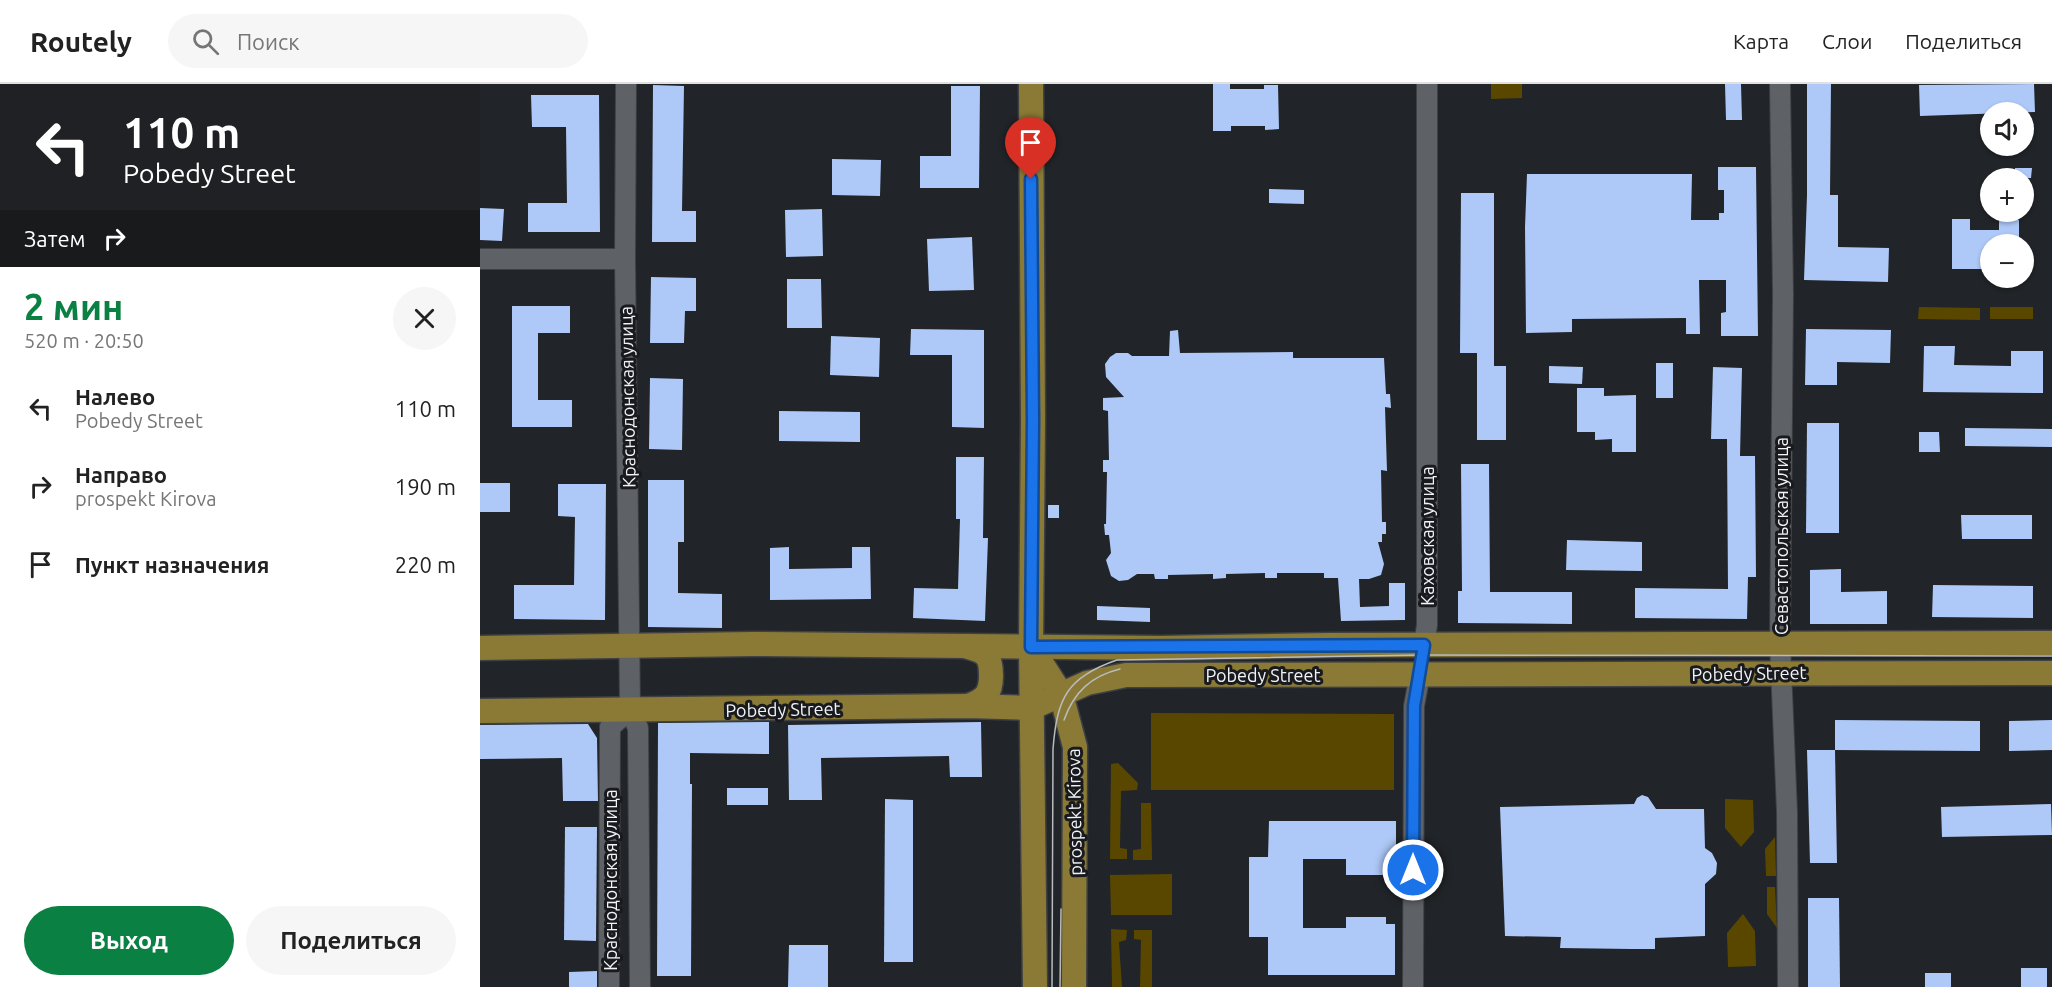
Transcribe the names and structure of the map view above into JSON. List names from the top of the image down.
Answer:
{
  "streets": {
    "main road": ["Каховская улица", "Pobedy Street", "prospekt Kirova"],
    "street": ["Краснодонская улица", "Севастопольская улица"]
  },
  "crossings": [
    ["Краснодонская улица", "Pobedy Street"],
    ["Каховская улица", "Pobedy Street"],
    ["Севастопольская улица", "Pobedy Street"],
    ["Pobedy Street", "prospekt Kirova"]
  ],
  "page": {
    "header": "Routely",
    "search": "Поиск",
    "nav": ["Карта", "Слои", "Поделиться"],
    "turn": ["110 m", "Pobedy Street"],
    "map_buttons": ["+", "−"],
    "then": "Затем",
    "heading": ["2 мин", "520 m · 20:50"],
    "list": [
      {
        "name": "Налево",
        "note": "Pobedy Street",
        "value": "110 m"
      },
      {
        "name": "Направо",
        "note": "prospekt Kirova",
        "value": "190 m"
      },
      {
        "name": "Пункт назначения",
        "value": "220 m"
      }
    ],
    "buttons": ["Выход", "Поделиться"]
  }
}
